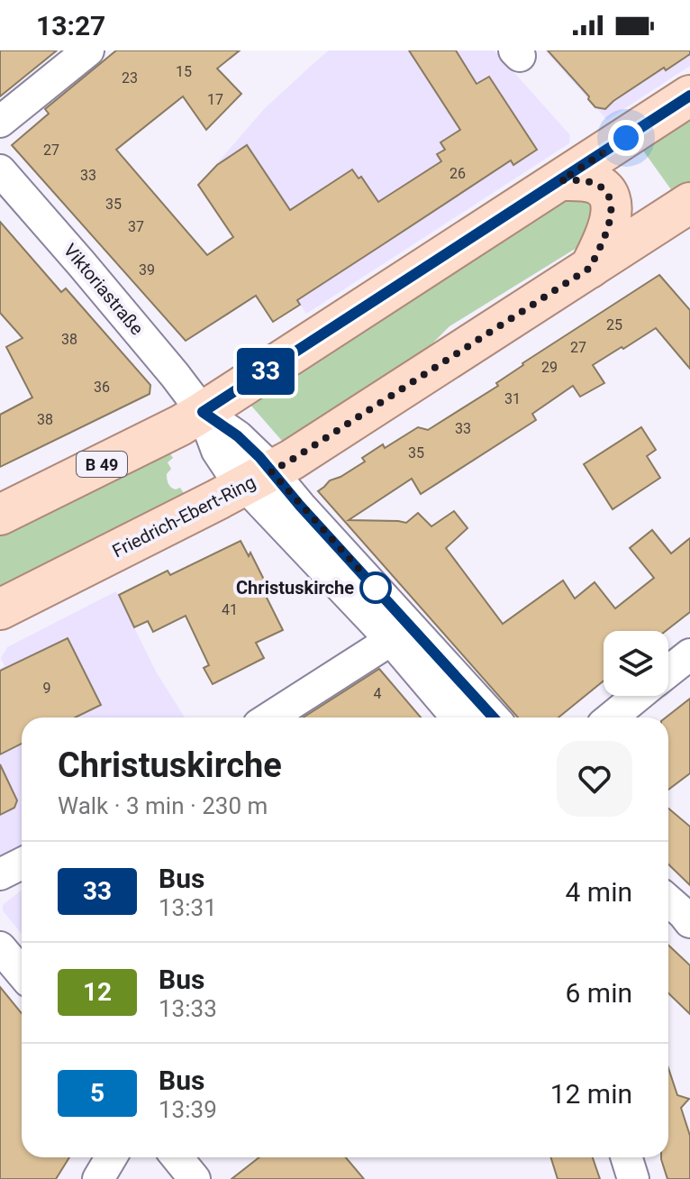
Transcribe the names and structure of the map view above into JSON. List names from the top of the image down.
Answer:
{
  "streets": {
    "main road": ["B 49", "Friedrich-Ebert-Ring"],
    "street": ["Viktoriastraße"]
  },
  "crossings": [
    ["Viktoriastraße", "B 49"],
    ["Viktoriastraße", "Friedrich-Ebert-Ring"]
  ],
  "places": ["Christuskirche"],
  "lines": ["bus line 33"],
  "house_numbers": [
    "15",
    "23",
    "17",
    "27",
    "26",
    "33",
    "35",
    "37",
    "39",
    "25",
    "38",
    "27",
    "29",
    "36",
    "31",
    "38",
    "33",
    "35",
    "41",
    "9",
    "4"
  ],
  "page": {
    "status": "13:27",
    "on_map": "33",
    "heading": ["Christuskirche", "Walk · 3 min · 230 m"],
    "list": [
      {
        "mark": "33",
        "name": "Bus",
        "note": "13:31",
        "value": "4 min"
      },
      {
        "mark": "12",
        "name": "Bus",
        "note": "13:33",
        "value": "6 min"
      },
      {
        "mark": "5",
        "name": "Bus",
        "note": "13:39",
        "value": "12 min"
      }
    ]
  }
}
